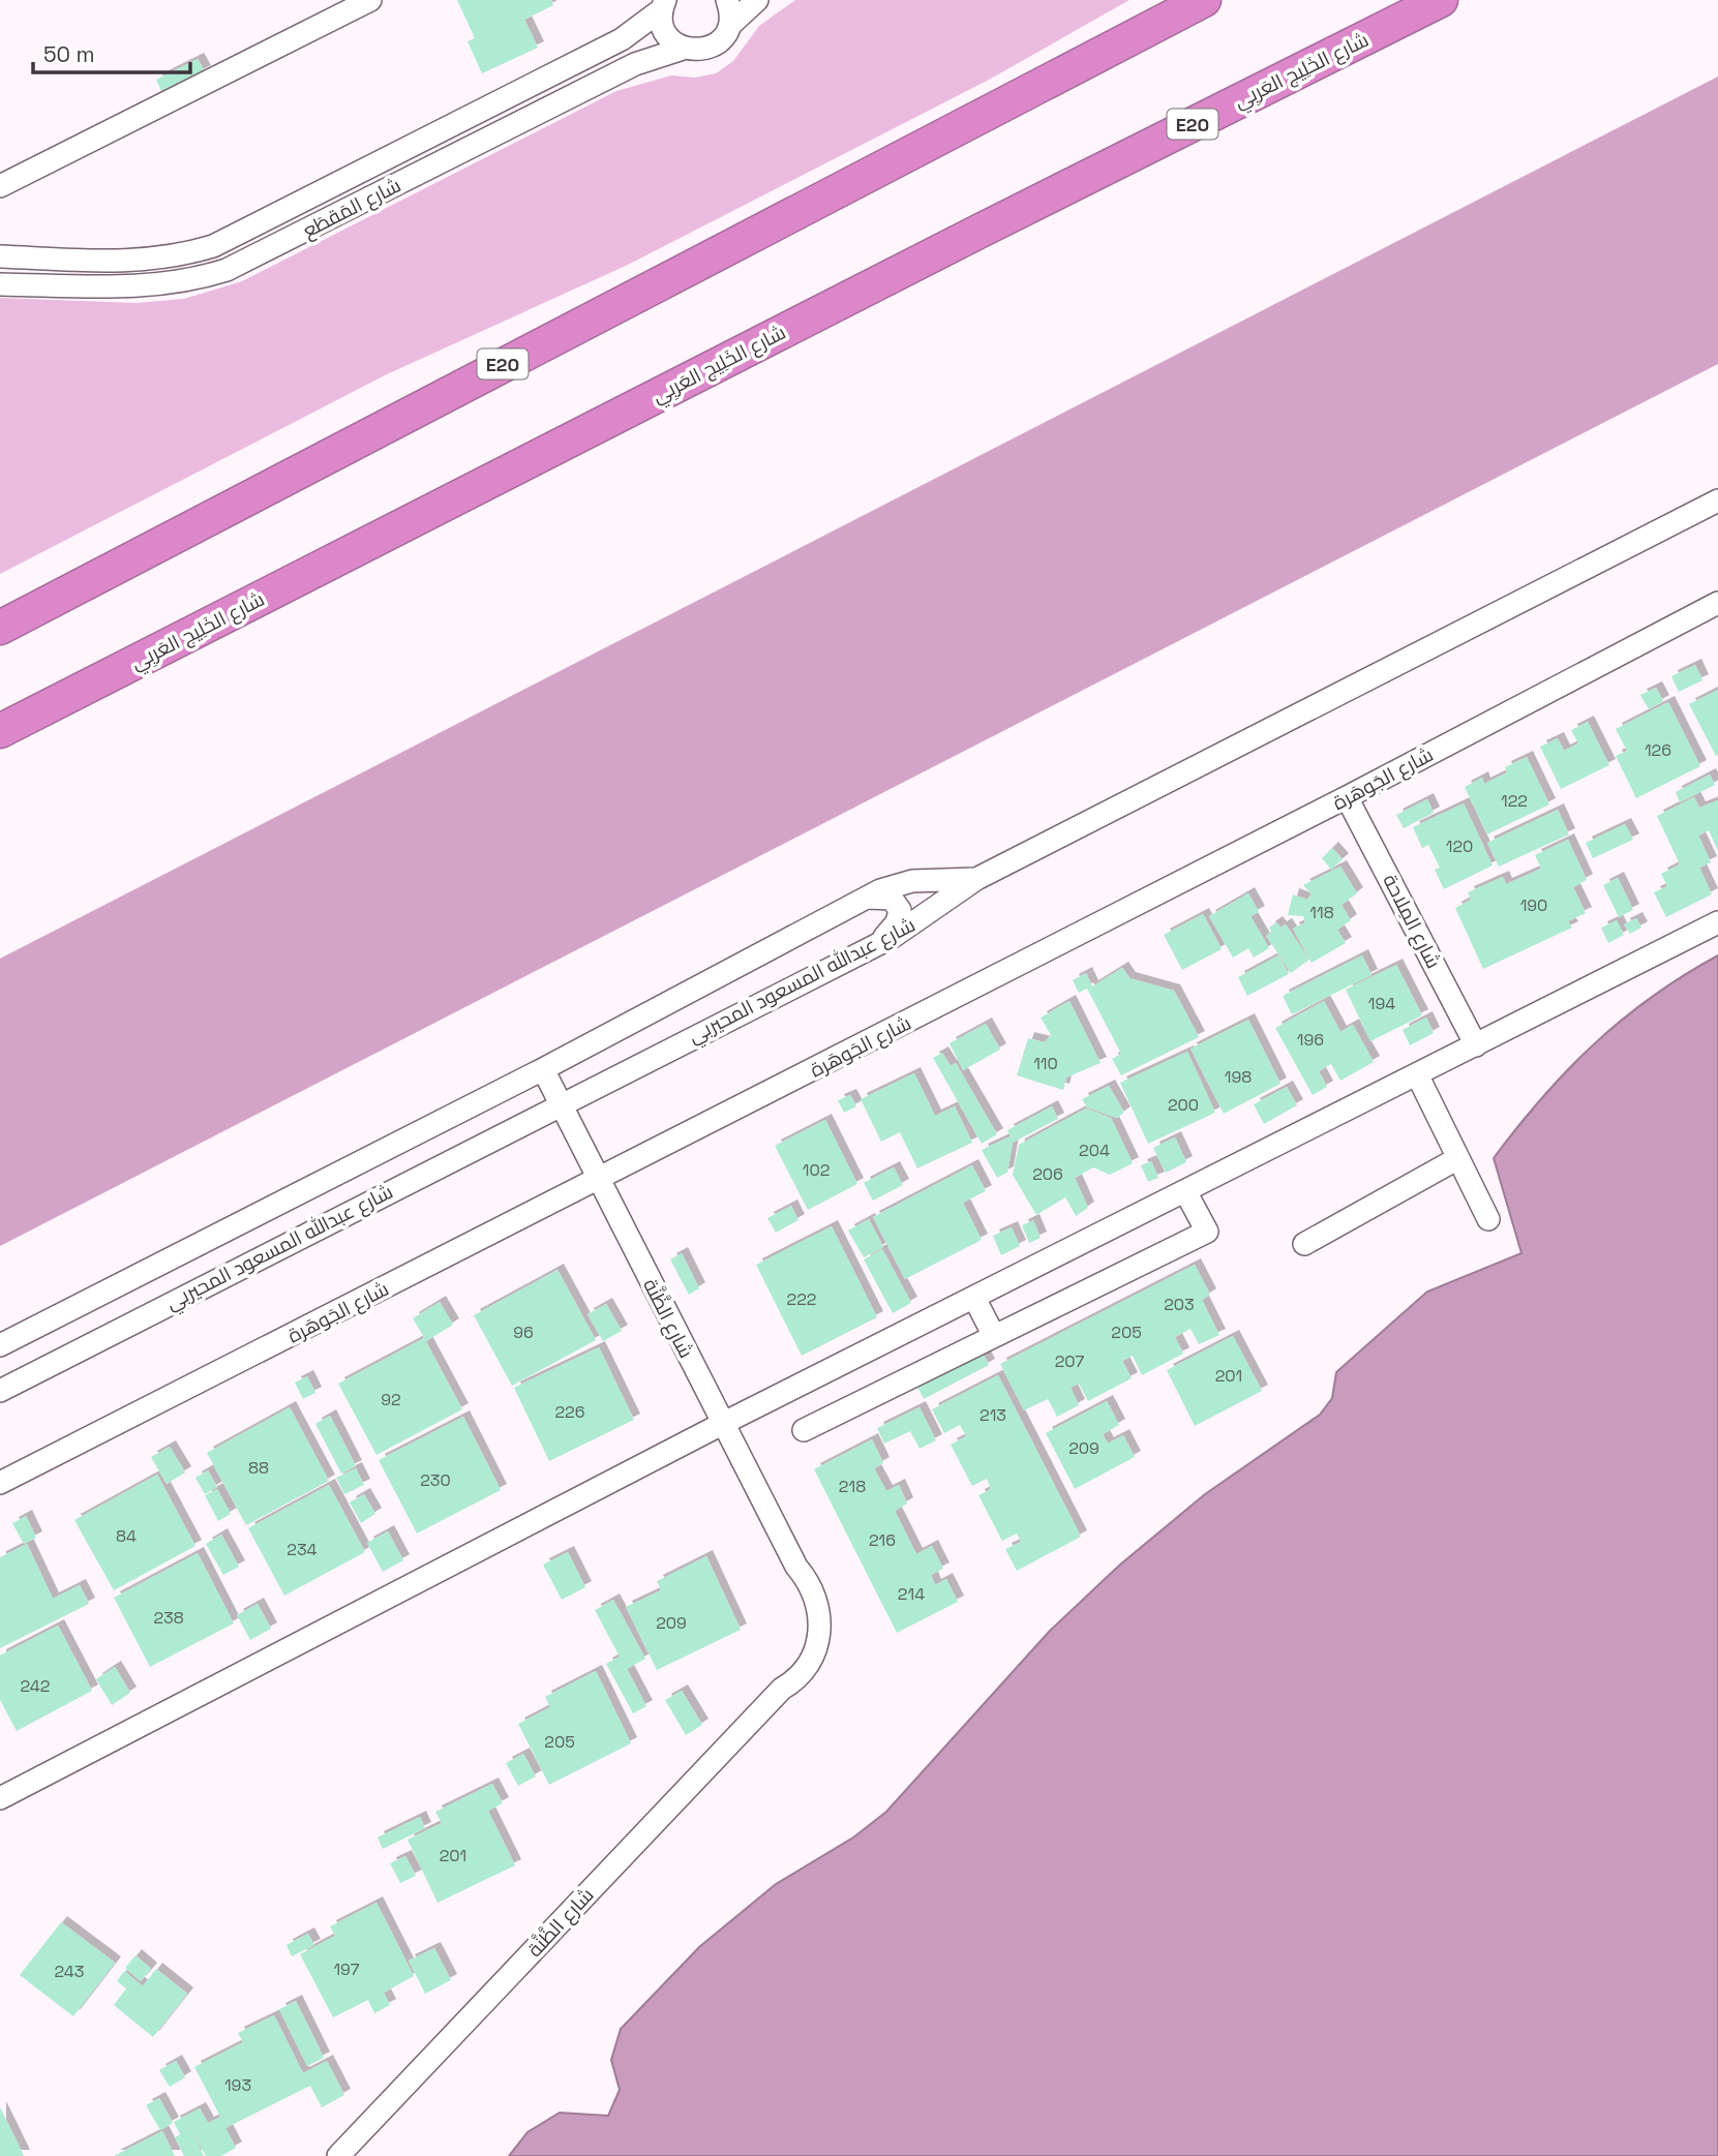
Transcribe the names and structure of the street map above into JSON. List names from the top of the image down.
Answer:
{
  "streets": {
    "highway": ["شارع الخَلِيج العَربِي", "E20"],
    "street": [
      "شارع المَقطَع",
      "شارع الجَوهَرة",
      "شارع المِلاحة",
      "شارع عبدالله المسعود المحيربي",
      "شارع الظَّنَّة"
    ]
  },
  "crossings": [
    ["شارع الجَوهَرة", "شارع المِلاحة"],
    ["شارع الجَوهَرة", "شارع الظَّنَّة"],
    ["شارع عبدالله المسعود المحيربي", "شارع الظَّنَّة"]
  ],
  "house_numbers": [
    "126",
    "122",
    "120",
    "190",
    "118",
    "194",
    "196",
    "110",
    "198",
    "200",
    "204",
    "102",
    "206",
    "222",
    "203",
    "96",
    "205",
    "207",
    "201",
    "92",
    "226",
    "213",
    "209",
    "88",
    "230",
    "218",
    "84",
    "216",
    "234",
    "214",
    "238",
    "209",
    "242",
    "205",
    "201",
    "197",
    "243",
    "193"
  ],
  "scale_bar": "50 m"
}
